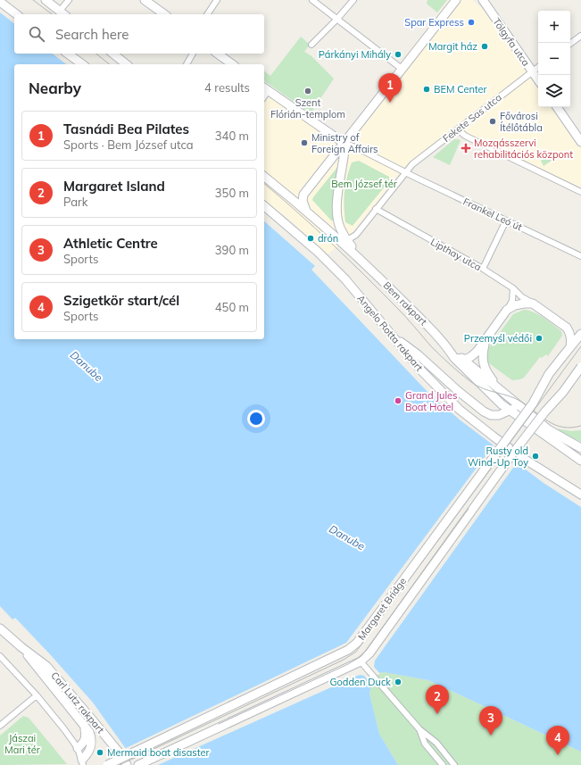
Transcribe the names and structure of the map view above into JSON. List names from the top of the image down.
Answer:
{
  "streets": {
    "main road": [
      "Tölgyfa utca",
      "Bem rakpart",
      "Angelo Rotta rakpart",
      "Margaret Bridge",
      "Carl Lutz rakpart"
    ],
    "street": ["Fekete Sas utca", "Frankel Leó út", "Lipthay utca"]
  },
  "crossings": [
    ["Tölgyfa utca", "Fekete Sas utca"],
    ["Fekete Sas utca", "Frankel Leó út"]
  ],
  "water": ["Danube"],
  "parks": ["Bem József tér", "Jászai Mari tér"],
  "places": {
    "other": [
      "Spar Express",
      "Margit ház",
      "Párkányi Mihály",
      "BEM Center",
      "Szent Flórián-templom",
      "Fővárosi Ítélőtábla",
      "Ministry of Foreign Affairs",
      "drón",
      "Przemyśl védői",
      "Grand Jules Boat Hotel",
      "Rusty old Wind-Up Toy",
      "Godden Duck",
      "Mermaid boat disaster"
    ],
    "health": ["Mozgásszervi rehabilitációs központ"]
  },
  "page": {
    "map_buttons": ["+", "−"],
    "search": "Search here",
    "heading": ["Nearby", "4 results"],
    "pins": [
      "1",
      "2",
      "3",
      "4"
    ],
    "list": [
      {
        "mark": "1",
        "name": "Tasnádi Bea Pilates",
        "note": "Sports · Bem József utca",
        "value": "340 m"
      },
      {
        "mark": "2",
        "name": "Margaret Island",
        "note": "Park",
        "value": "350 m"
      },
      {
        "mark": "3",
        "name": "Athletic Centre",
        "note": "Sports",
        "value": "390 m"
      },
      {
        "mark": "4",
        "name": "Szigetkör start/cél",
        "note": "Sports",
        "value": "450 m"
      }
    ]
  }
}
